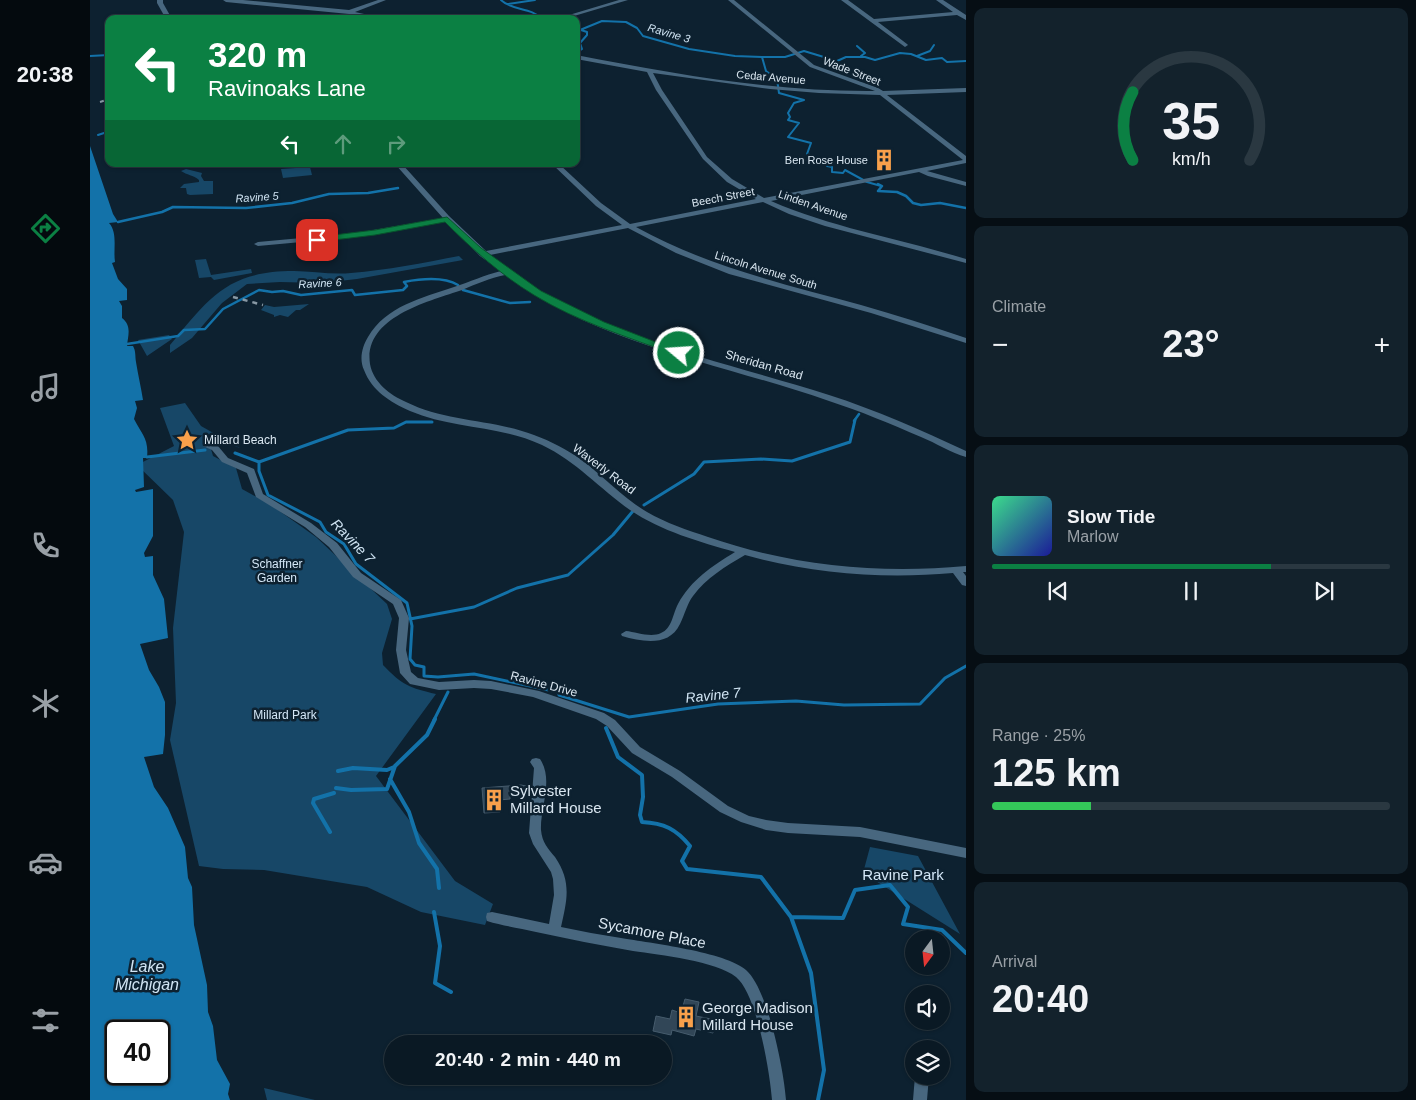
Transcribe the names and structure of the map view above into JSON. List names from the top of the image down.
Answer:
{
  "streets": {
    "street": [
      "Wade Street",
      "Cedar Avenue",
      "Beech Street",
      "Linden Avenue",
      "Lincoln Avenue South",
      "Sheridan Road",
      "Waverly Road",
      "Ravine Drive",
      "Sycamore Place"
    ]
  },
  "crossings": [
    ["Wade Street", "Cedar Avenue"],
    ["Wade Street", "Beech Street"],
    ["Cedar Avenue", "Linden Avenue"],
    ["Beech Street", "Linden Avenue"],
    ["Beech Street", "Lincoln Avenue South"],
    ["Beech Street", "Sheridan Road"],
    ["Sheridan Road", "Waverly Road"]
  ],
  "water": [
    "Ravine 3",
    "Ravine 5",
    "Ravine 6",
    "Ravine 7",
    "Lake Michigan"
  ],
  "parks": ["Schaffner Garden", "Millard Park", "Ravine Park"],
  "places": {
    "building": ["Ben Rose House", "Sylvester Millard House", "George Madison Millard House"],
    "place": ["Millard Beach"]
  },
  "north": "bottom",
  "page": {
    "tabs": "20:38",
    "turn": ["320 m", "Ravinoaks Lane"],
    "tile": [
      "Climate",
      ["Range · 25%", "125 km"],
      ["Arrival", "20:40"]
    ],
    "heat": ["−", "23°", "+"],
    "song": ["Slow Tide", "Marlow"],
    "limit": "40",
    "trip": "20:40 · 2 min · 440 m",
    "gauge": ["35", "km/h"]
  }
}
